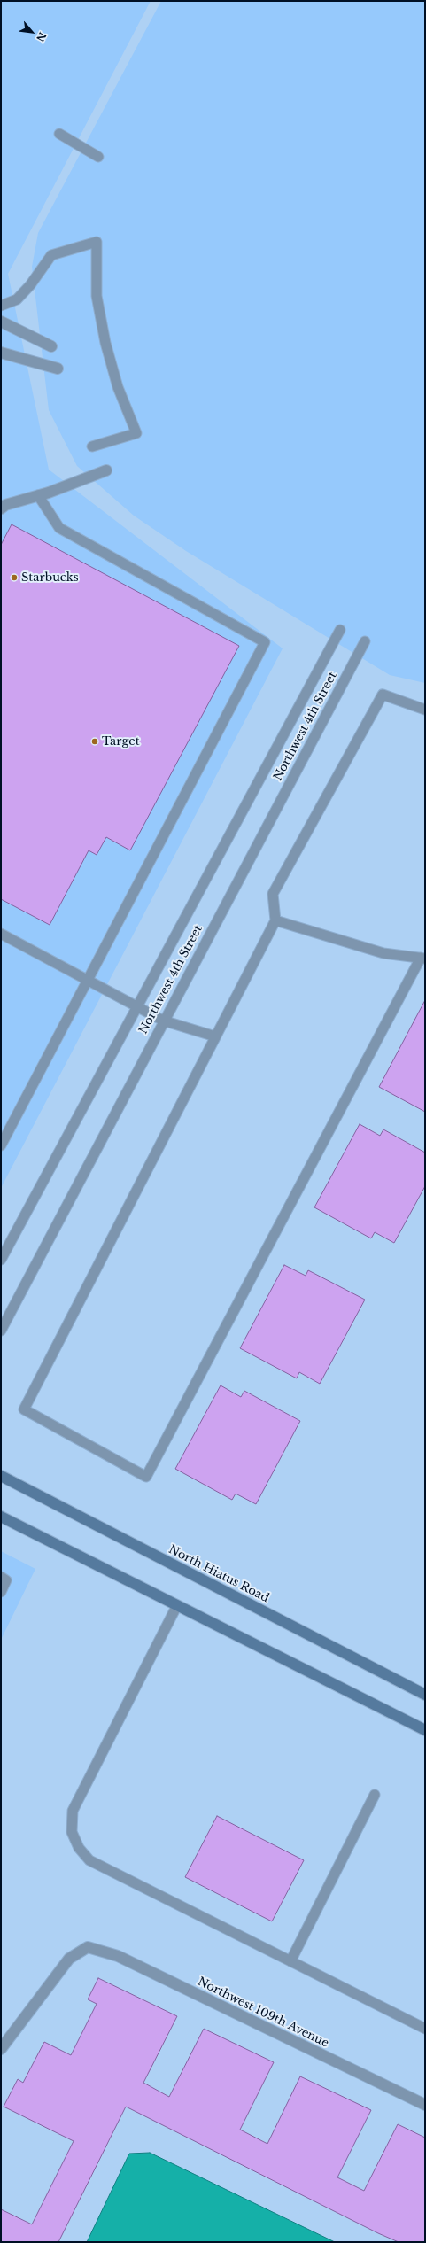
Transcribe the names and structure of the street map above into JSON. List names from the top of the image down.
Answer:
{
  "streets": {
    "main road": ["North Hiatus Road"],
    "street": ["Northwest 109th Avenue"],
    "lane": ["Northwest 4th Street"]
  },
  "places": ["Starbucks", "Target"],
  "north": "bottom right"
}
